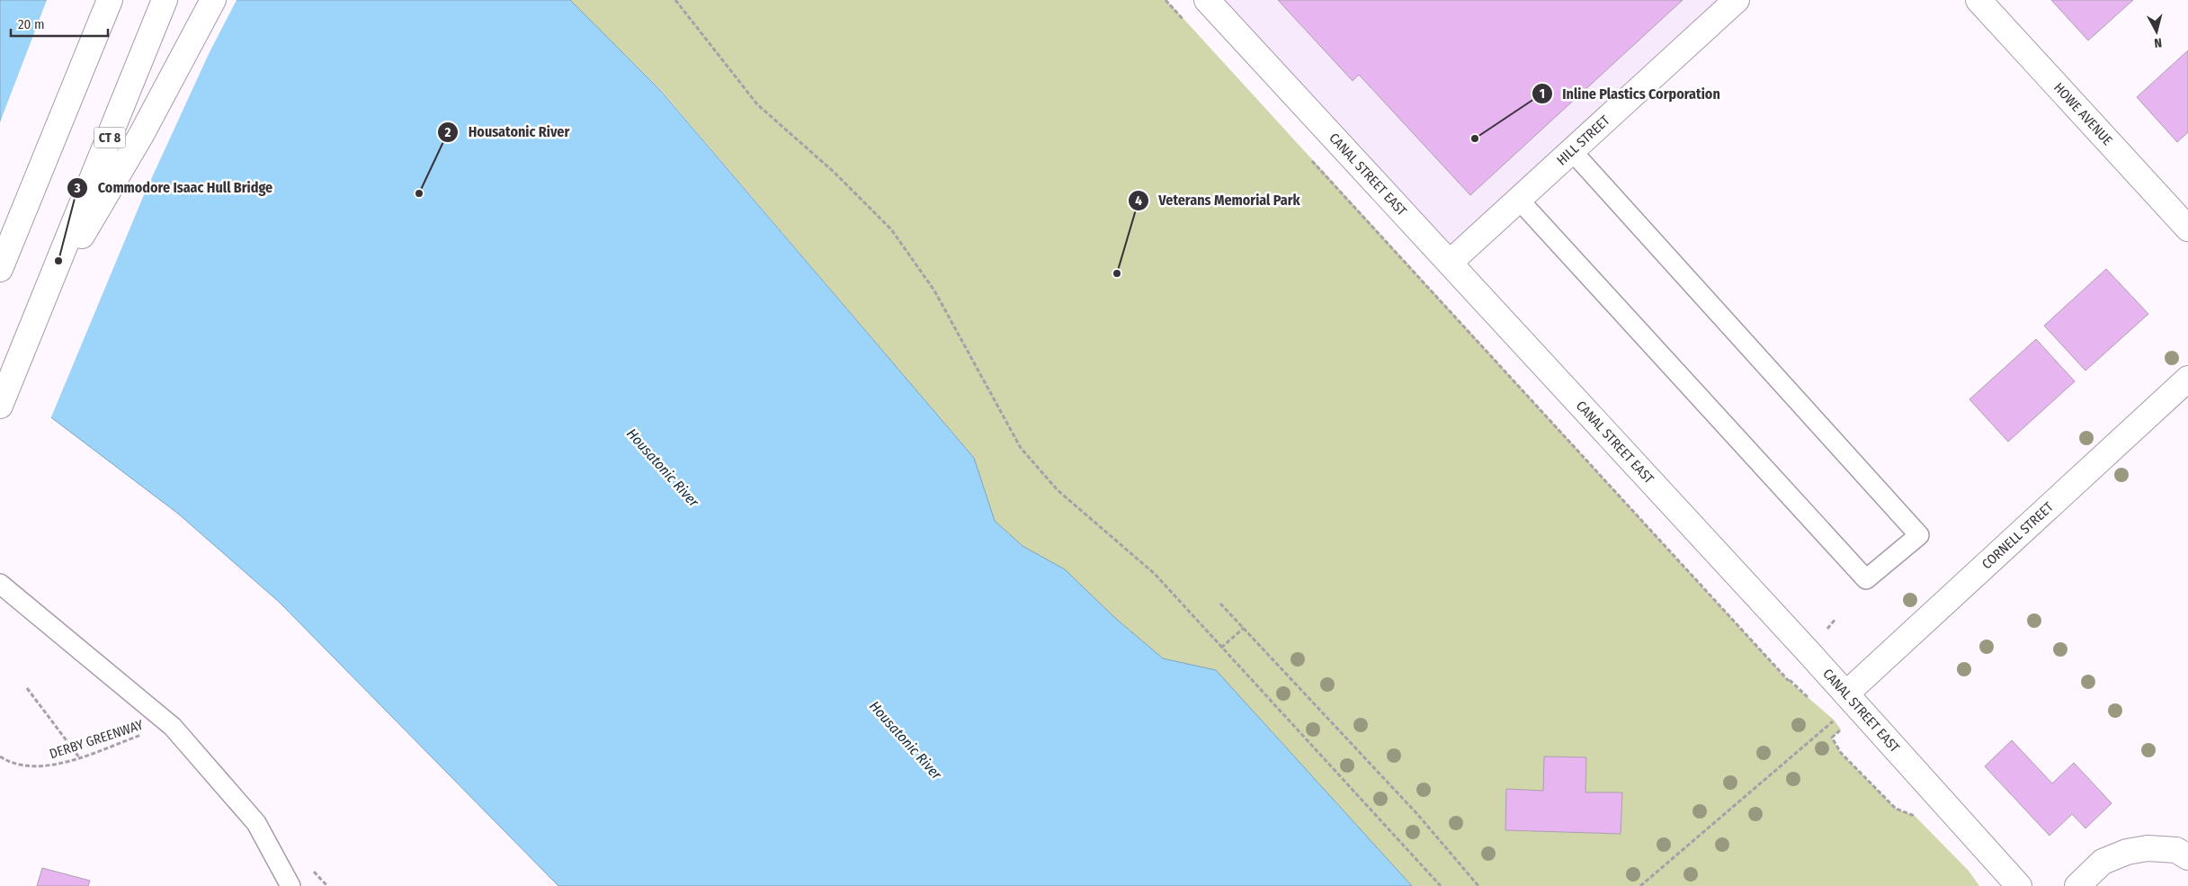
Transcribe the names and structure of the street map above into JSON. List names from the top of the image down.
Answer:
{
  "streets": {
    "main road": [
      "HOWE AVENUE",
      "CT 8",
      "HILL STREET",
      "CANAL STREET EAST",
      "CORNELL STREET"
    ],
    "path": ["DERBY GREENWAY"]
  },
  "crossings": [
    ["HILL STREET", "CANAL STREET EAST"],
    ["CANAL STREET EAST", "CORNELL STREET"]
  ],
  "water": ["Housatonic River"],
  "places": [
    "Inline Plastics Corporation",
    "Housatonic River",
    "Commodore Isaac Hull Bridge",
    "Veterans Memorial Park"
  ],
  "scale_bar": "20 m",
  "north": "bottom"
}
